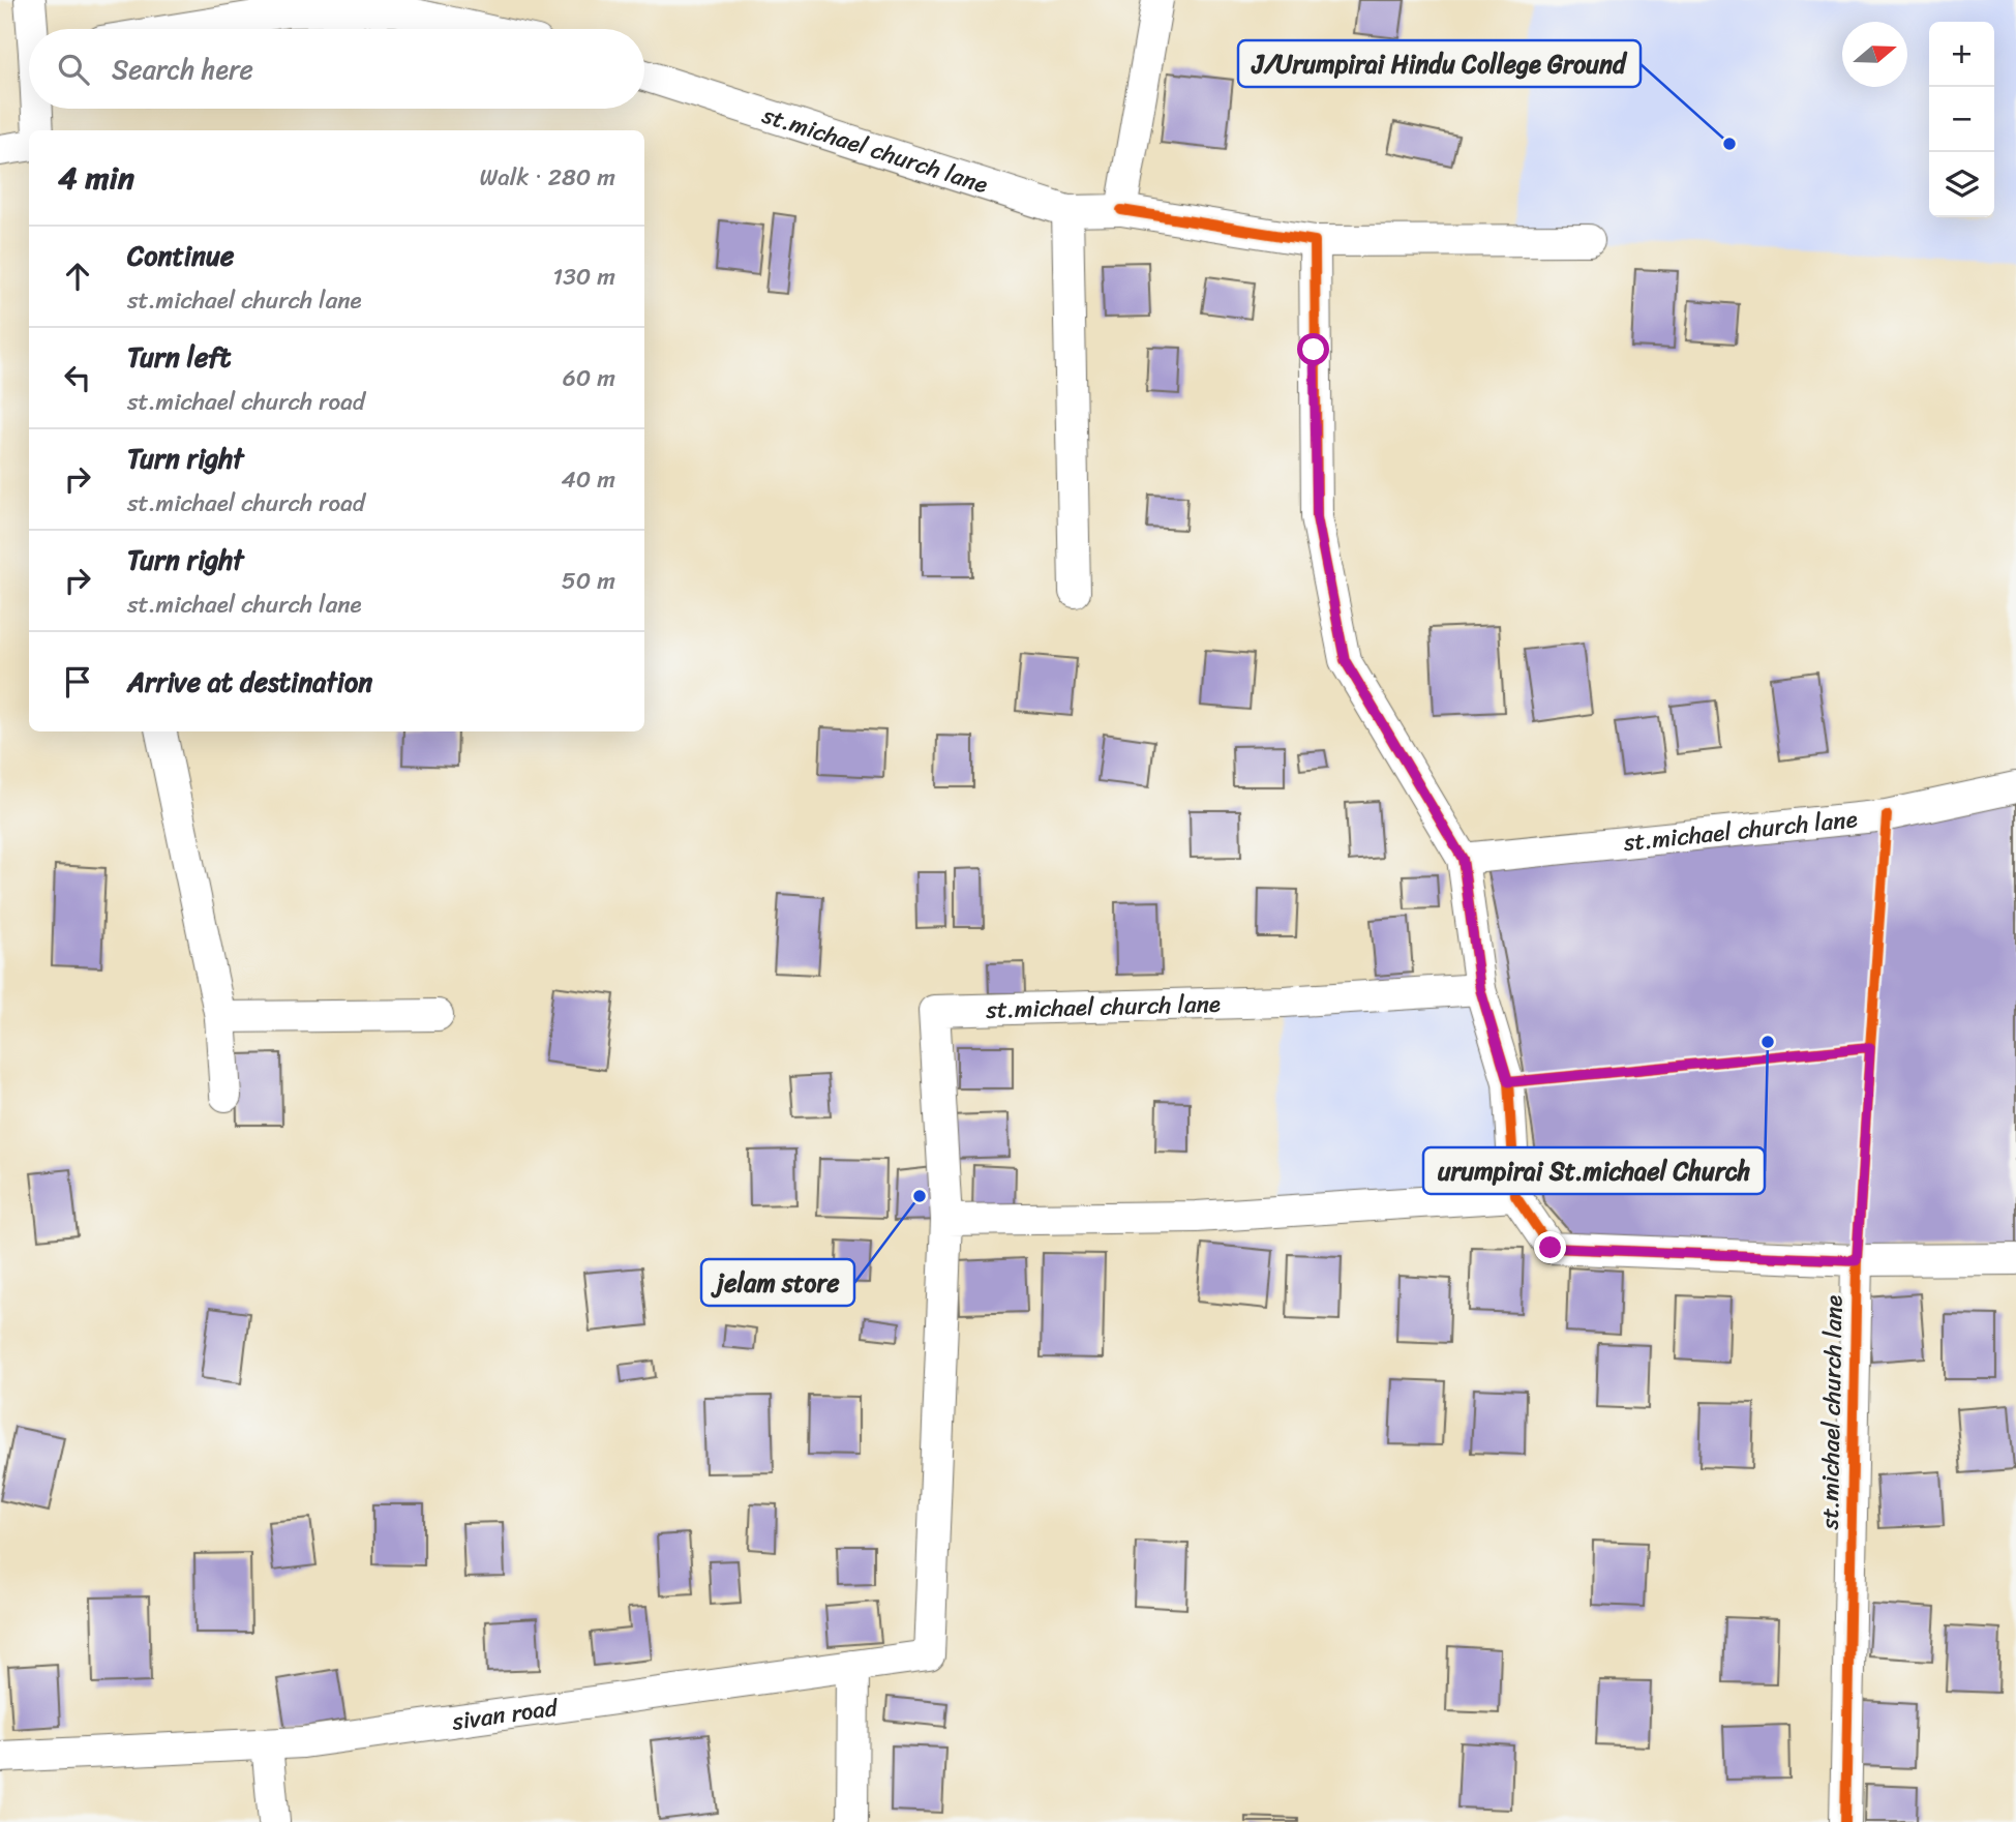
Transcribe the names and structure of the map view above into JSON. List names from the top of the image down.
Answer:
{
  "streets": {
    "street": ["st.michael church lane", "sivan road"]
  },
  "crossings": [
    ["st.michael church lane", "sivan road"]
  ],
  "places": ["J/Urumpirai Hindu College Ground", "urumpirai St.michael Church", "jelam store"],
  "north": "right",
  "page": {
    "map_buttons": ["+", "−"],
    "search": "Search here",
    "heading": ["4 min", "Walk · 280 m"],
    "list": [
      ["Continue", "st.michael church lane", "130 m"],
      ["Turn left", "st.michael church road", "60 m"],
      ["Turn right", "st.michael church road", "40 m"],
      ["Turn right", "st.michael church lane", "50 m"],
      "Arrive at destination"
    ]
  }
}
